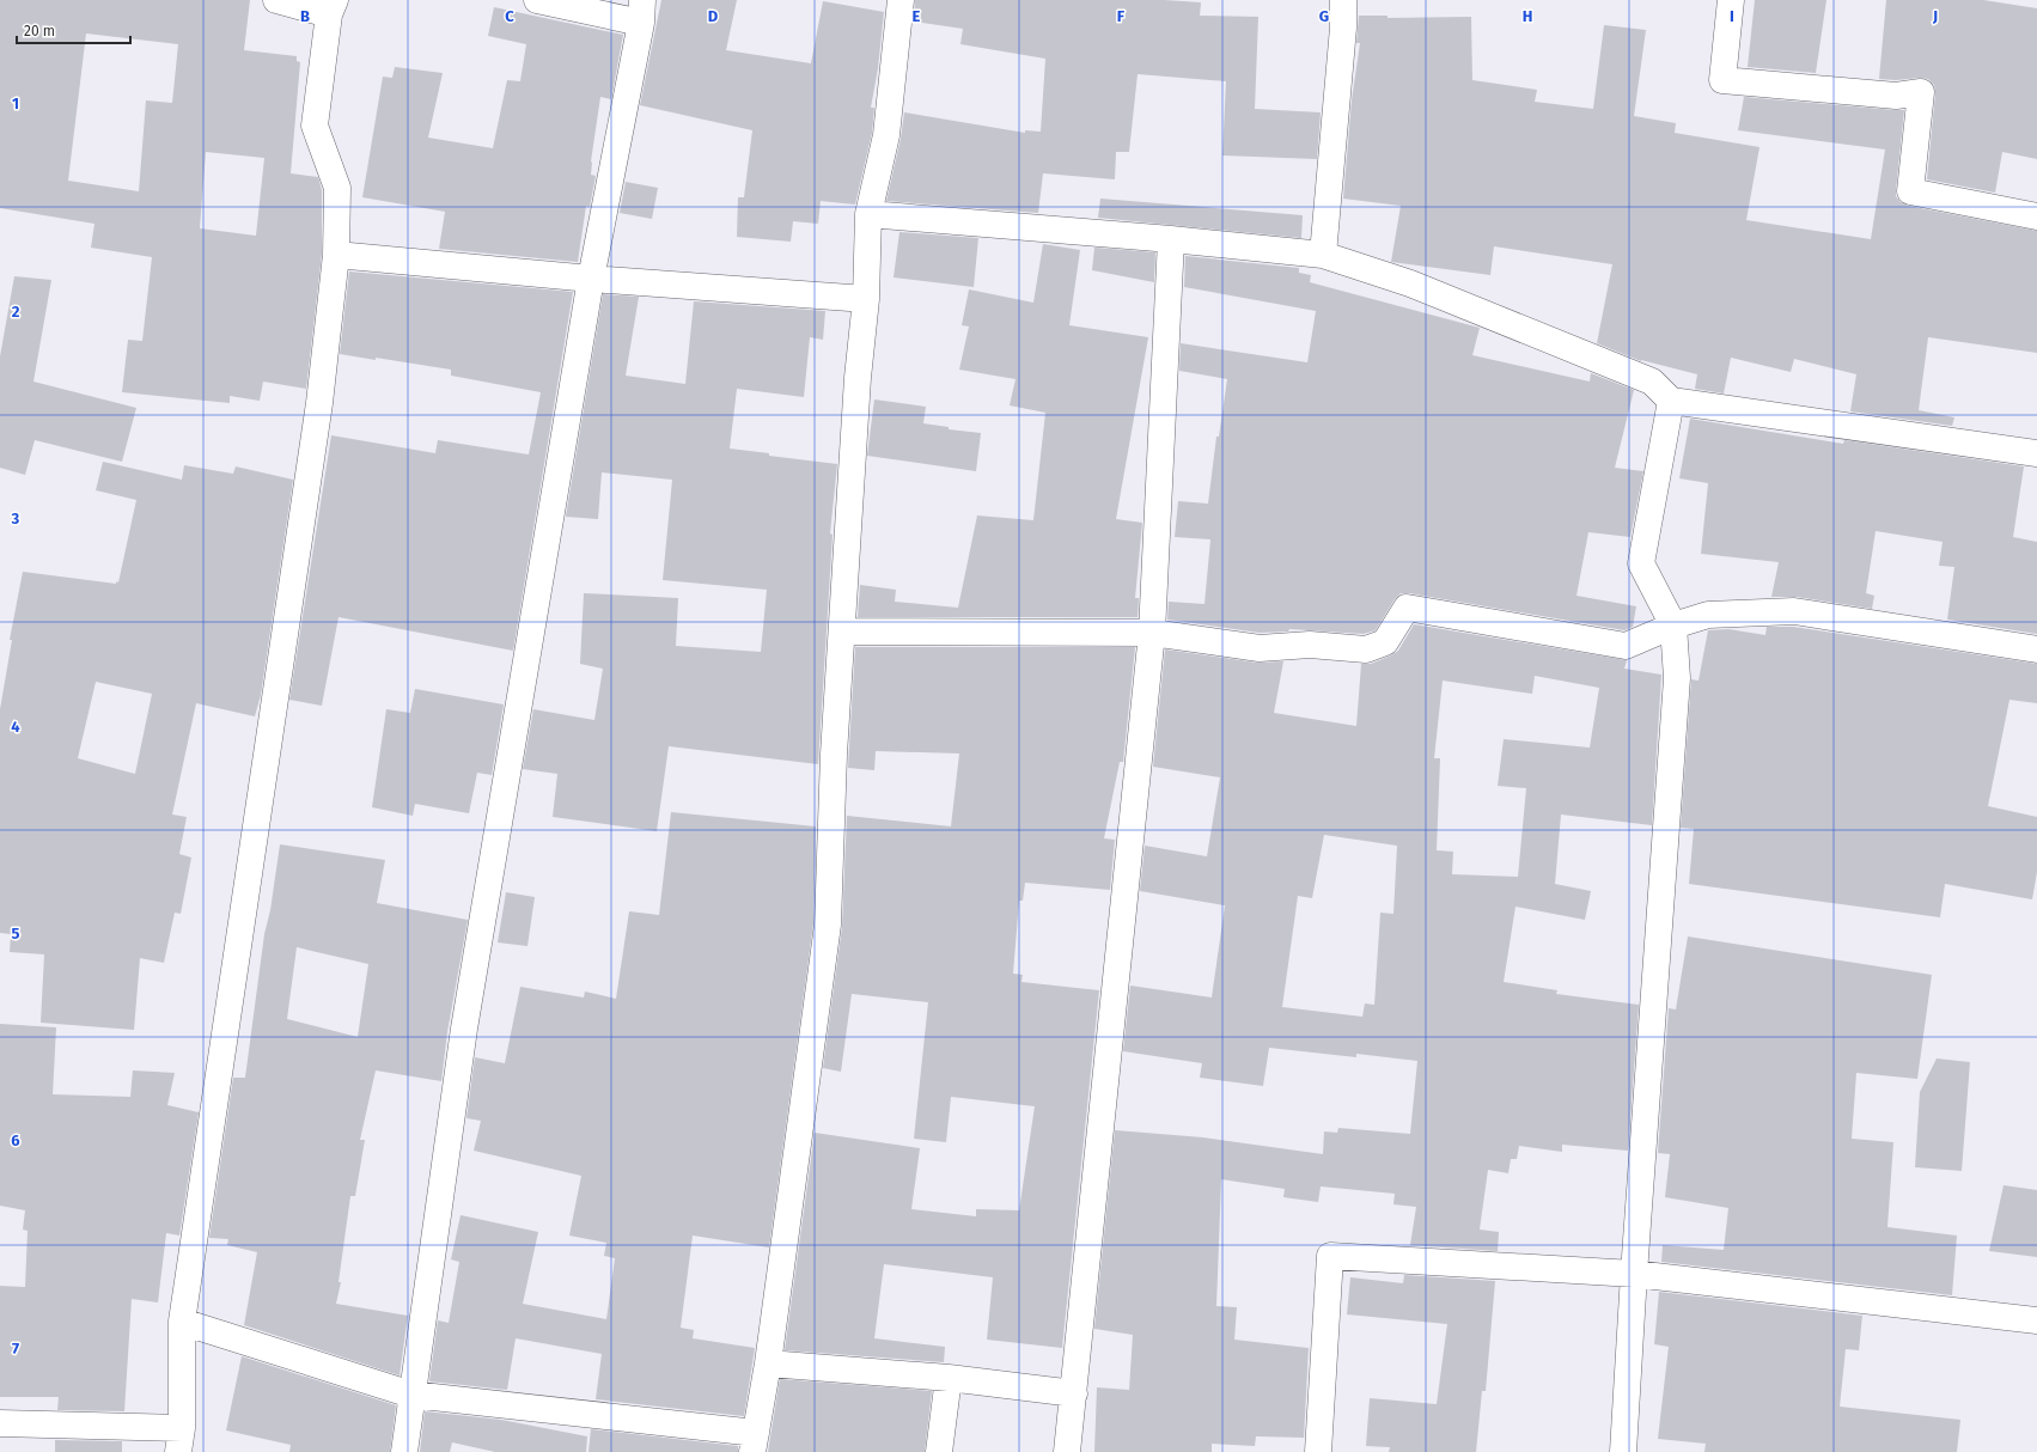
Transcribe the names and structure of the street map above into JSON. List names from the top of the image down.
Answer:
{
  "scale_bar": "20 m",
  "grid": {
    "columns": [
      "B",
      "C",
      "D",
      "E",
      "F",
      "G",
      "H",
      "I",
      "J"
    ],
    "rows": [
      "1",
      "2",
      "3",
      "4",
      "5",
      "6",
      "7"
    ]
  }
}
